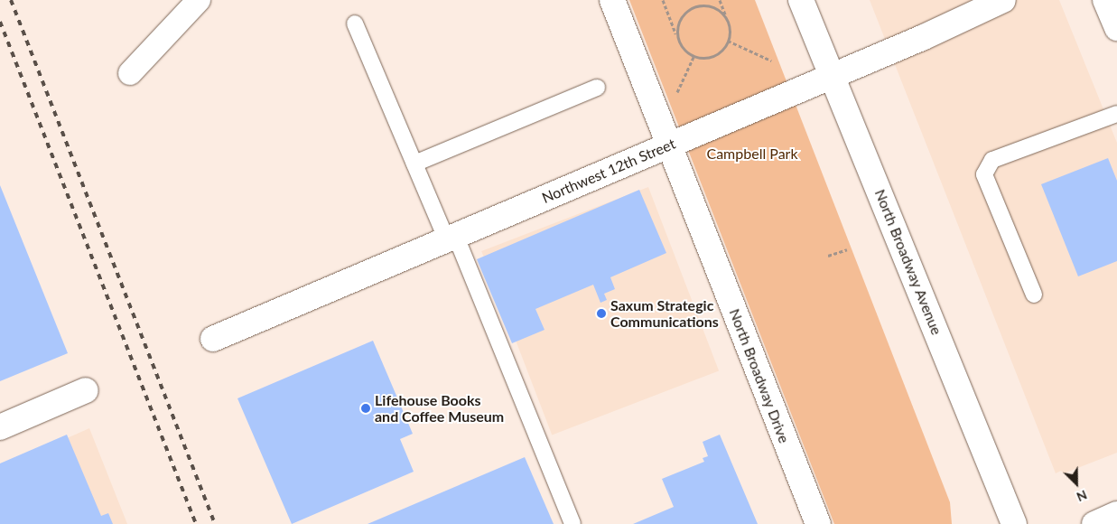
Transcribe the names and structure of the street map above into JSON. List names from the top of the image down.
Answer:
{
  "streets": {
    "street": ["Northwest 12th Street", "North Broadway Avenue", "North Broadway Drive"]
  },
  "crossings": [
    ["Northwest 12th Street", "North Broadway Avenue"],
    ["Northwest 12th Street", "North Broadway Drive"]
  ],
  "parks": ["Campbell Park"],
  "places": ["Saxum Strategic Communications", "Lifehouse Books and Coffee Museum"],
  "north": "bottom right"
}
